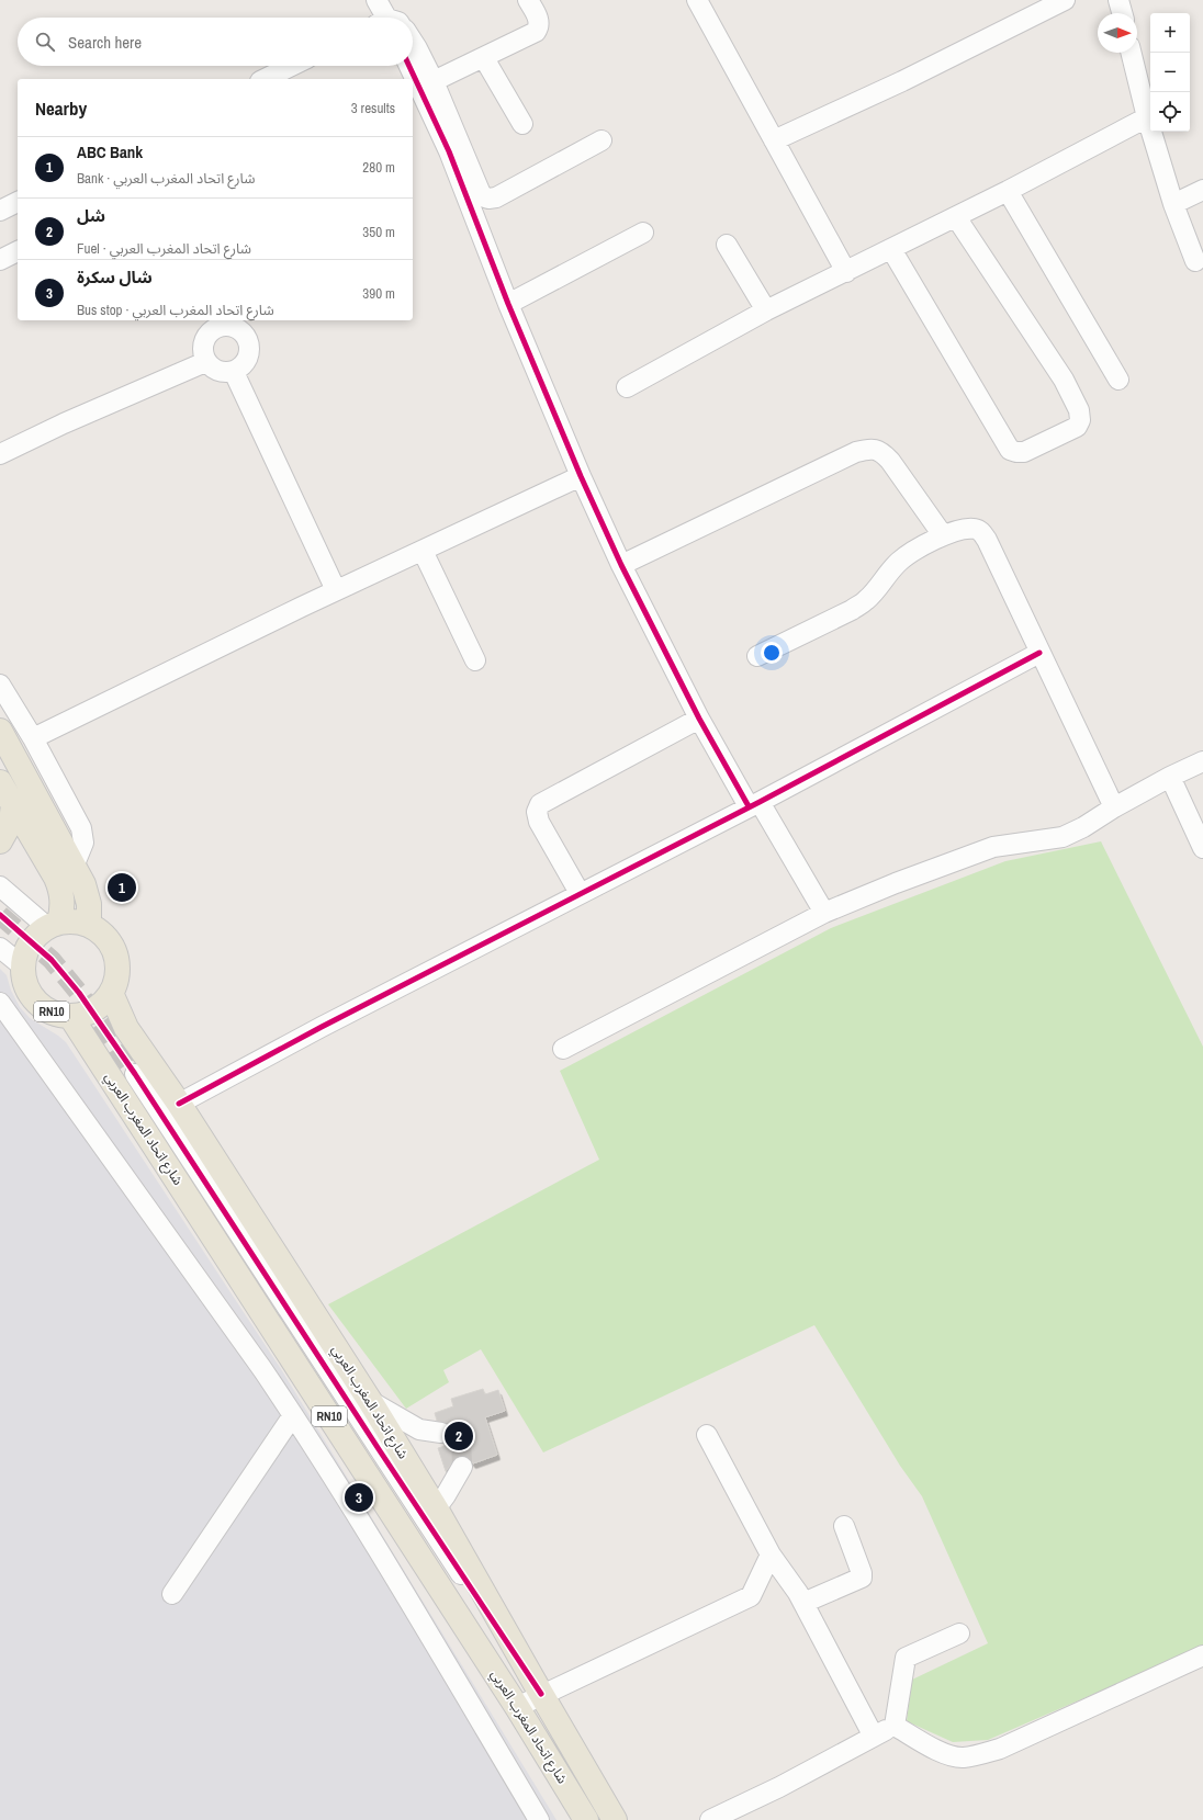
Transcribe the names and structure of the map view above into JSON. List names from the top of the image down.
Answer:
{
  "streets": {
    "main road": ["RN10", "شارع اتحاد المغرب العربي"]
  },
  "crossings": [
    ["RN10", "شارع اتحاد المغرب العربي"]
  ],
  "north": "right",
  "page": {
    "map_buttons": ["+", "−"],
    "search": "Search here",
    "heading": ["Nearby", "3 results"],
    "list": [
      {
        "mark": "1",
        "name": "ABC Bank",
        "note": "Bank · شارع اتحاد المغرب العربي",
        "value": "280 m"
      },
      {
        "mark": "2",
        "name": "شل",
        "note": "Fuel · شارع اتحاد المغرب العربي",
        "value": "350 m"
      },
      {
        "mark": "3",
        "name": "شال سكرة",
        "note": "Bus stop · شارع اتحاد المغرب العربي",
        "value": "390 m"
      }
    ],
    "pins": ["1", "2", "3"]
  }
}
